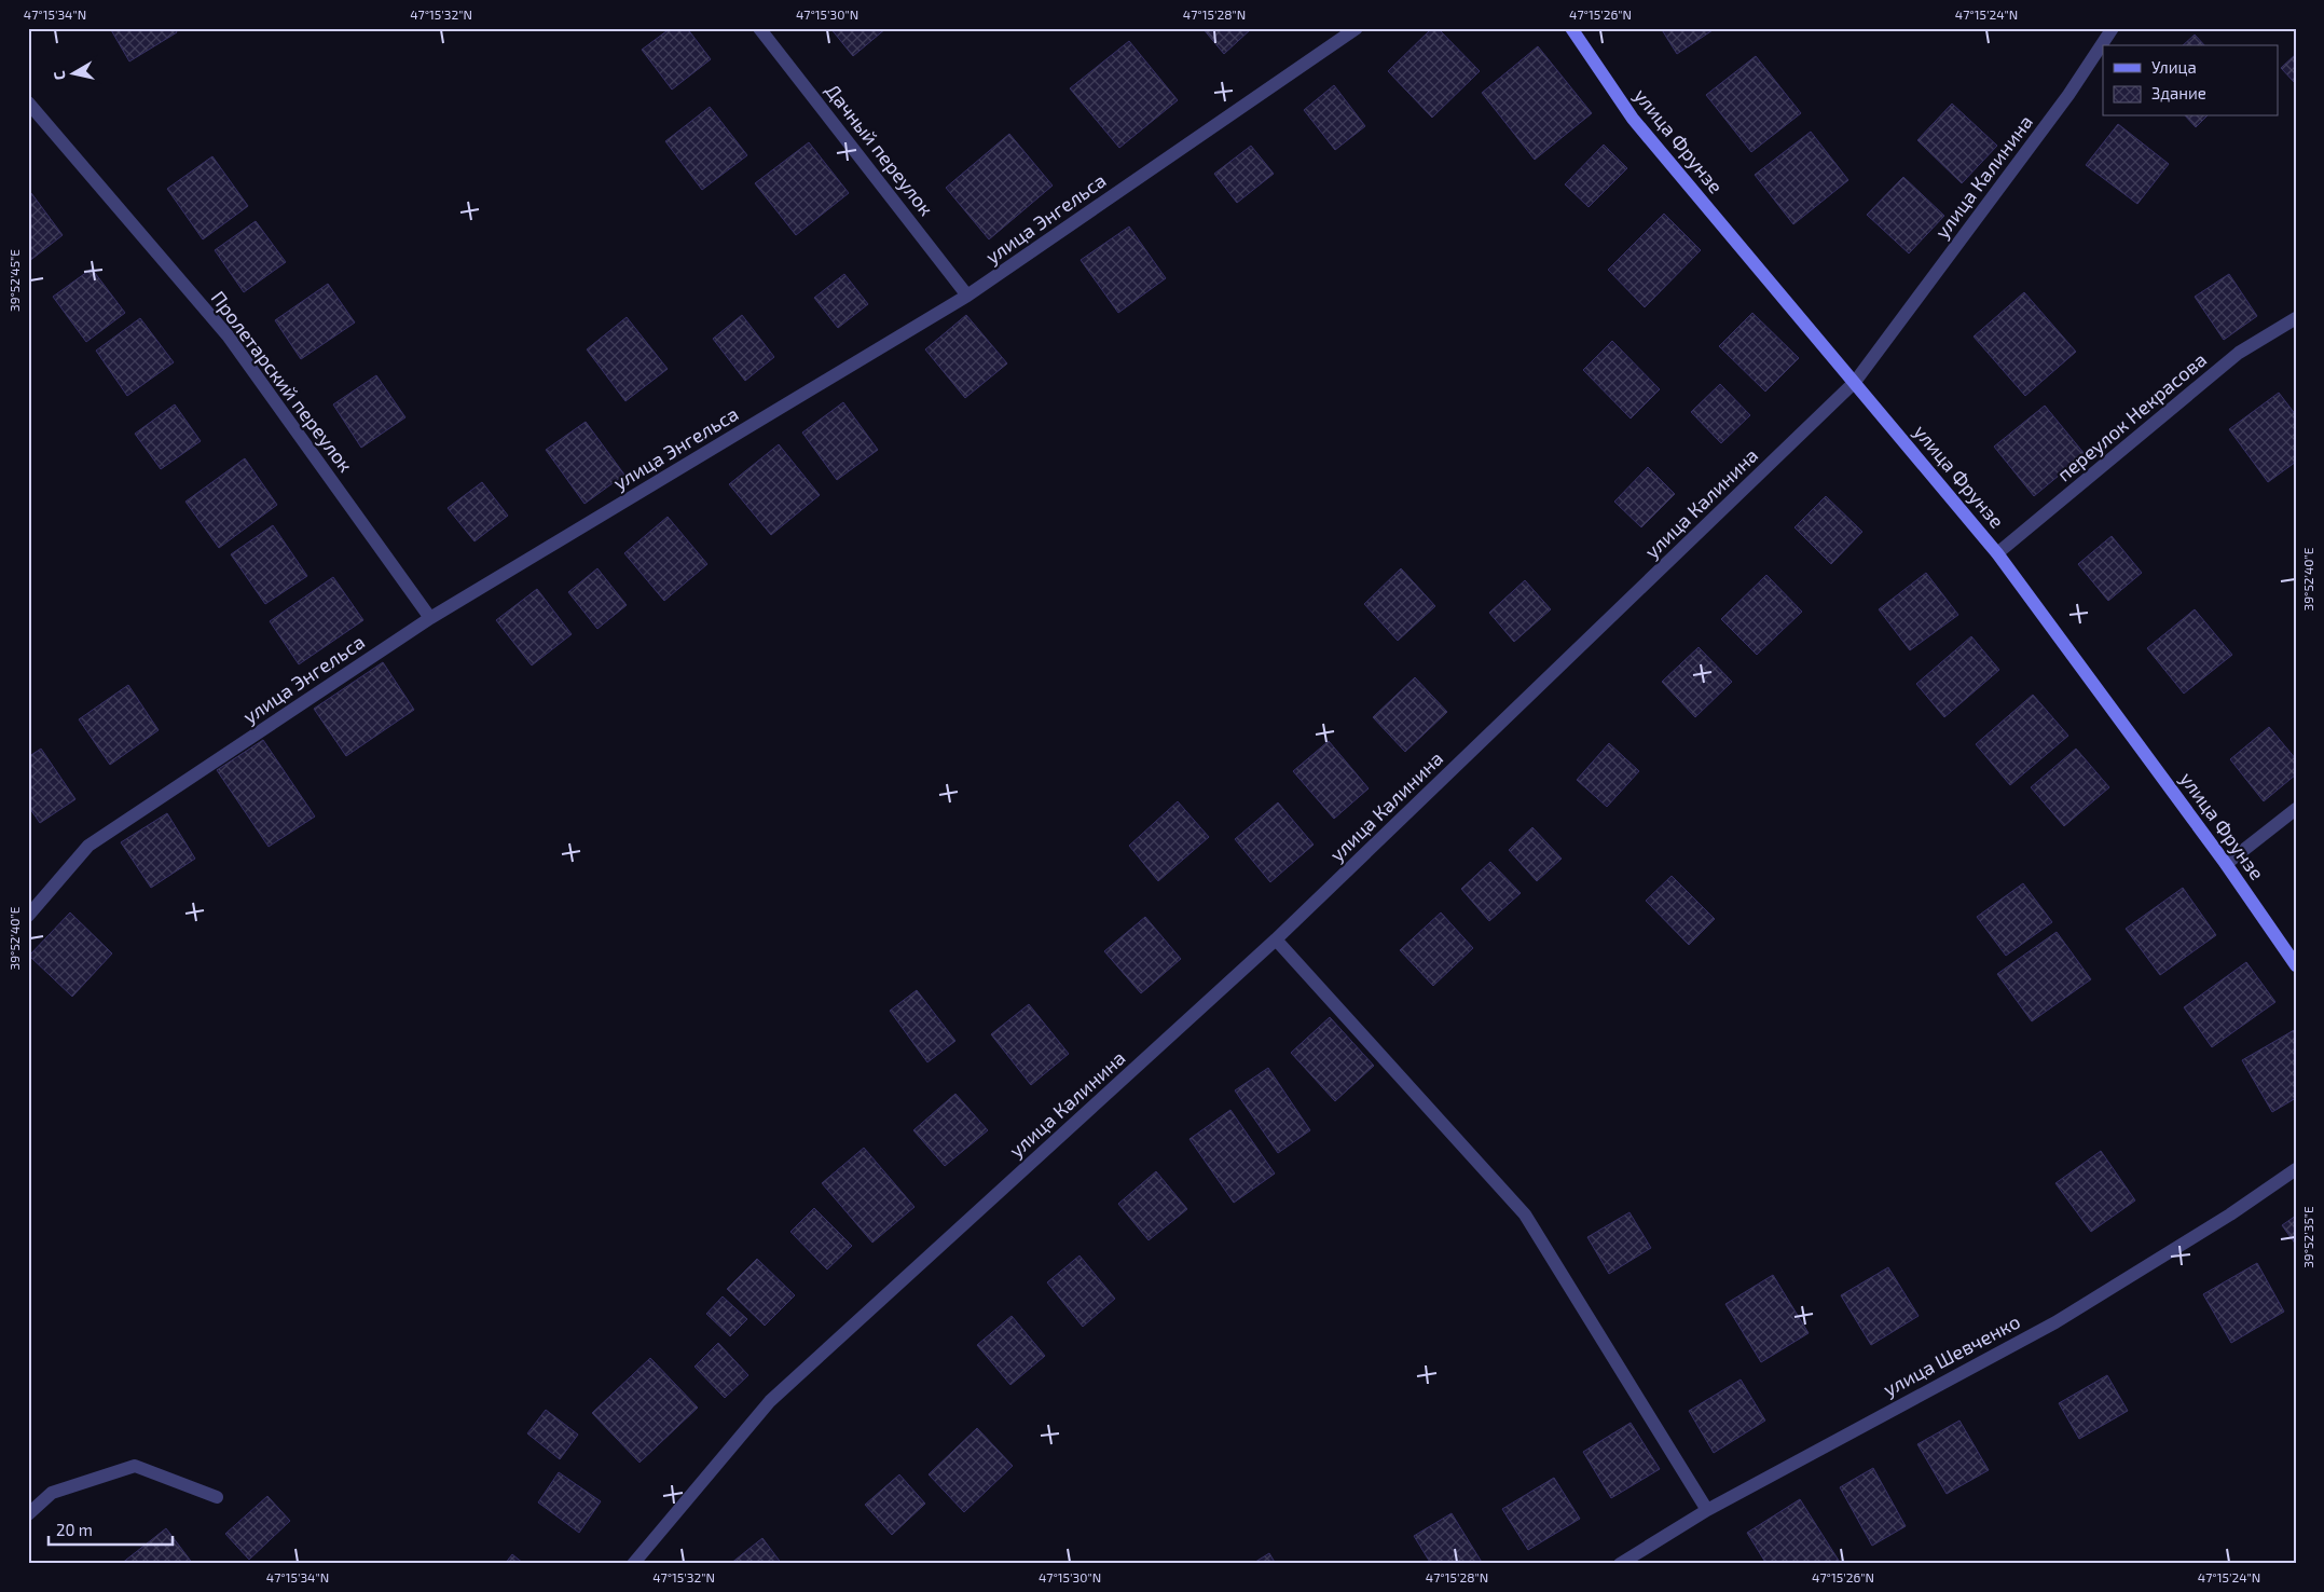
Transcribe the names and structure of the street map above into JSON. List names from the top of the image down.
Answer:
{
  "streets": {
    "street": [
      "улица Фрунзе",
      "Дачный переулок",
      "улица Калинина",
      "улица Энгельса",
      "Пролетарский переулок",
      "переулок Некрасова",
      "улица Шевченко"
    ]
  },
  "crossings": [
    ["улица Фрунзе", "улица Калинина"],
    ["улица Фрунзе", "переулок Некрасова"],
    ["Дачный переулок", "улица Энгельса"],
    ["улица Энгельса", "Пролетарский переулок"]
  ],
  "legend": ["Улица", "Здание"],
  "scale_bar": "20 m",
  "north": "left",
  "coordinates": [
    "47°15'34\"N",
    "47°15'32\"N",
    "47°15'30\"N",
    "47°15'28\"N",
    "47°15'26\"N",
    "47°15'24\"N",
    "39°52'45\"E",
    "39°52'40\"E",
    "39°52'35\"E"
  ]
}
